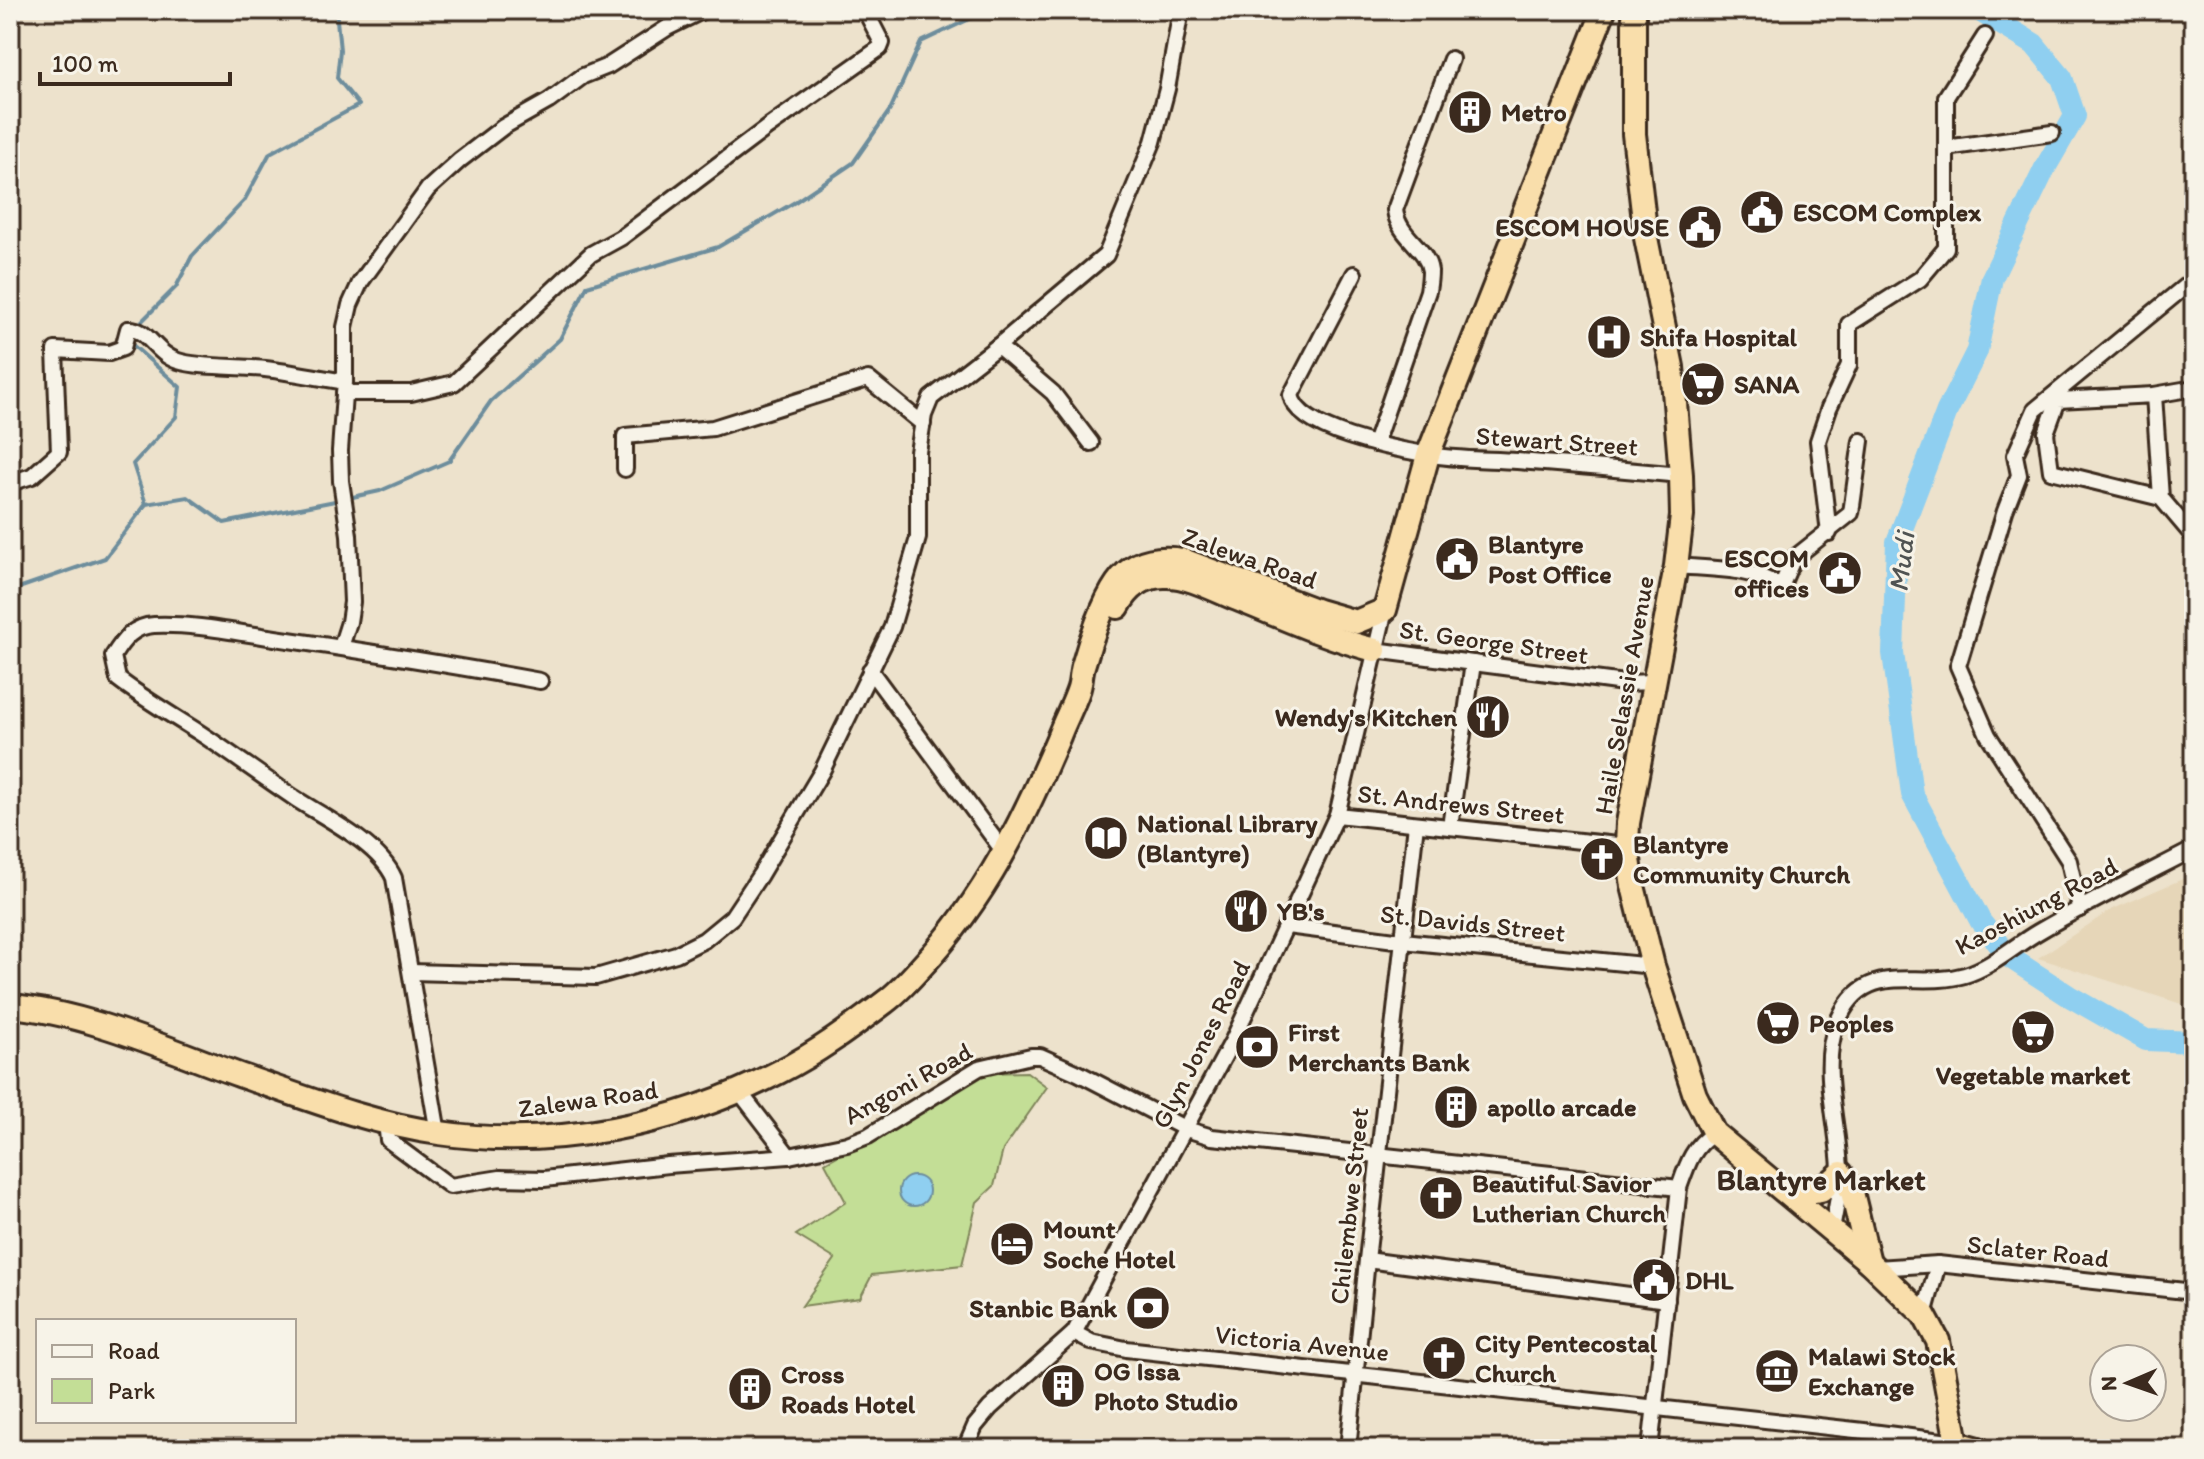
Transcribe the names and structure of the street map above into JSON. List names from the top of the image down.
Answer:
{
  "streets": {
    "highway": ["Zalewa Road", "Haile Selassie Avenue"],
    "street": [
      "Stewart Street",
      "St. George Street",
      "St. Andrews Street",
      "Kaoshiung Road",
      "St. Davids Street",
      "Glyn Jones Road",
      "Angoni Road",
      "Chilembwe Street",
      "Sclater Road",
      "Victoria Avenue"
    ]
  },
  "crossings": [
    ["Stewart Street", "Haile Selassie Avenue"],
    ["Zalewa Road", "St. George Street"],
    ["Zalewa Road", "Glyn Jones Road"],
    ["Zalewa Road", "Angoni Road"],
    ["St. George Street", "Haile Selassie Avenue"],
    ["St. George Street", "Glyn Jones Road"],
    ["Haile Selassie Avenue", "St. Andrews Street"],
    ["Haile Selassie Avenue", "Kaoshiung Road"],
    ["Haile Selassie Avenue", "St. Davids Street"],
    ["Haile Selassie Avenue", "Sclater Road"],
    ["Haile Selassie Avenue", "Victoria Avenue"],
    ["St. Andrews Street", "Glyn Jones Road"],
    ["St. Andrews Street", "Chilembwe Street"],
    ["St. Davids Street", "Glyn Jones Road"],
    ["St. Davids Street", "Chilembwe Street"],
    ["Glyn Jones Road", "Angoni Road"],
    ["Glyn Jones Road", "Victoria Avenue"],
    ["Angoni Road", "Chilembwe Street"],
    ["Chilembwe Street", "Victoria Avenue"]
  ],
  "districts": ["Blantyre Market"],
  "water": ["Mudi"],
  "places": {
    "building": [
      "Metro",
      "apollo arcade",
      "OG Issa Photo Studio",
      "Cross Roads Hotel"
    ],
    "public building": [
      "ESCOM Complex",
      "ESCOM HOUSE",
      "Blantyre Post Office",
      "ESCOM offices",
      "DHL"
    ],
    "hospital": ["Shifa Hospital"],
    "supermarket": ["SANA", "Peoples", "Vegetable market"],
    "restaurant": ["Wendy's Kitchen", "YB's"],
    "library": ["National Library (Blantyre)"],
    "church": ["Blantyre Community Church", "Beautiful Savior Lutherian Church", "City Pentecostal Church"],
    "bank": ["First Merchants Bank", "Stanbic Bank"],
    "hotel": ["Mount Soche Hotel"],
    "museum": ["Malawi Stock Exchange"]
  },
  "legend": ["Road", "Park"],
  "scale_bar": "100 m",
  "north": "left"
}
